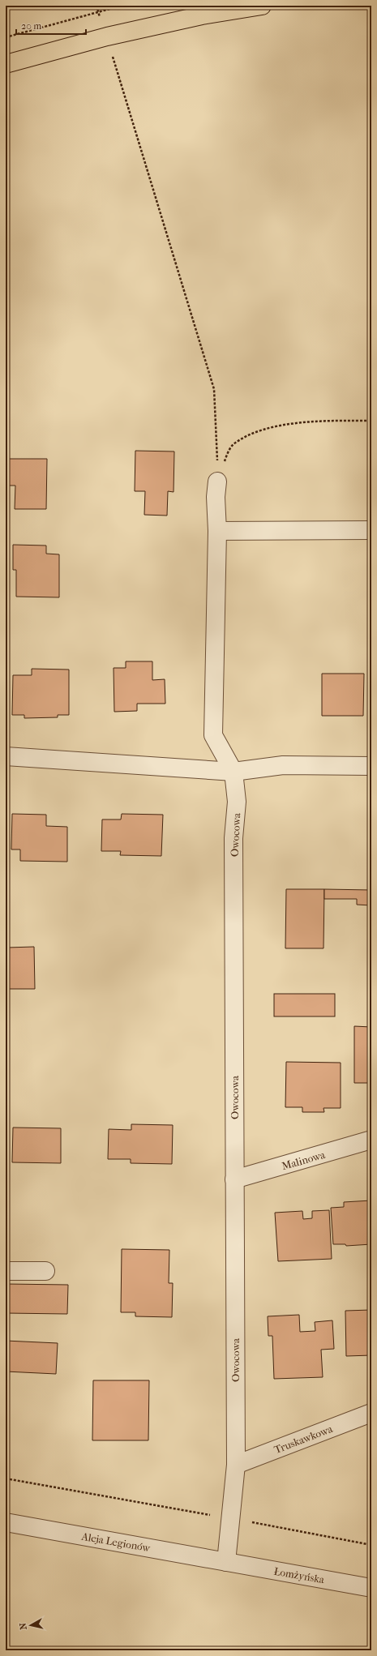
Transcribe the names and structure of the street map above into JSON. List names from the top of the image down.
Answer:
{
  "streets": {
    "street": [
      "Owocowa",
      "Malinowa",
      "Truskawkowa",
      "Aleja Legionów",
      "Łomżyńska"
    ]
  },
  "crossings": [
    ["Owocowa", "Malinowa"],
    ["Owocowa", "Truskawkowa"],
    ["Owocowa", "Aleja Legionów"],
    ["Owocowa", "Łomżyńska"],
    ["Aleja Legionów", "Łomżyńska"]
  ],
  "scale_bar": "20 m",
  "north": "left"
}
